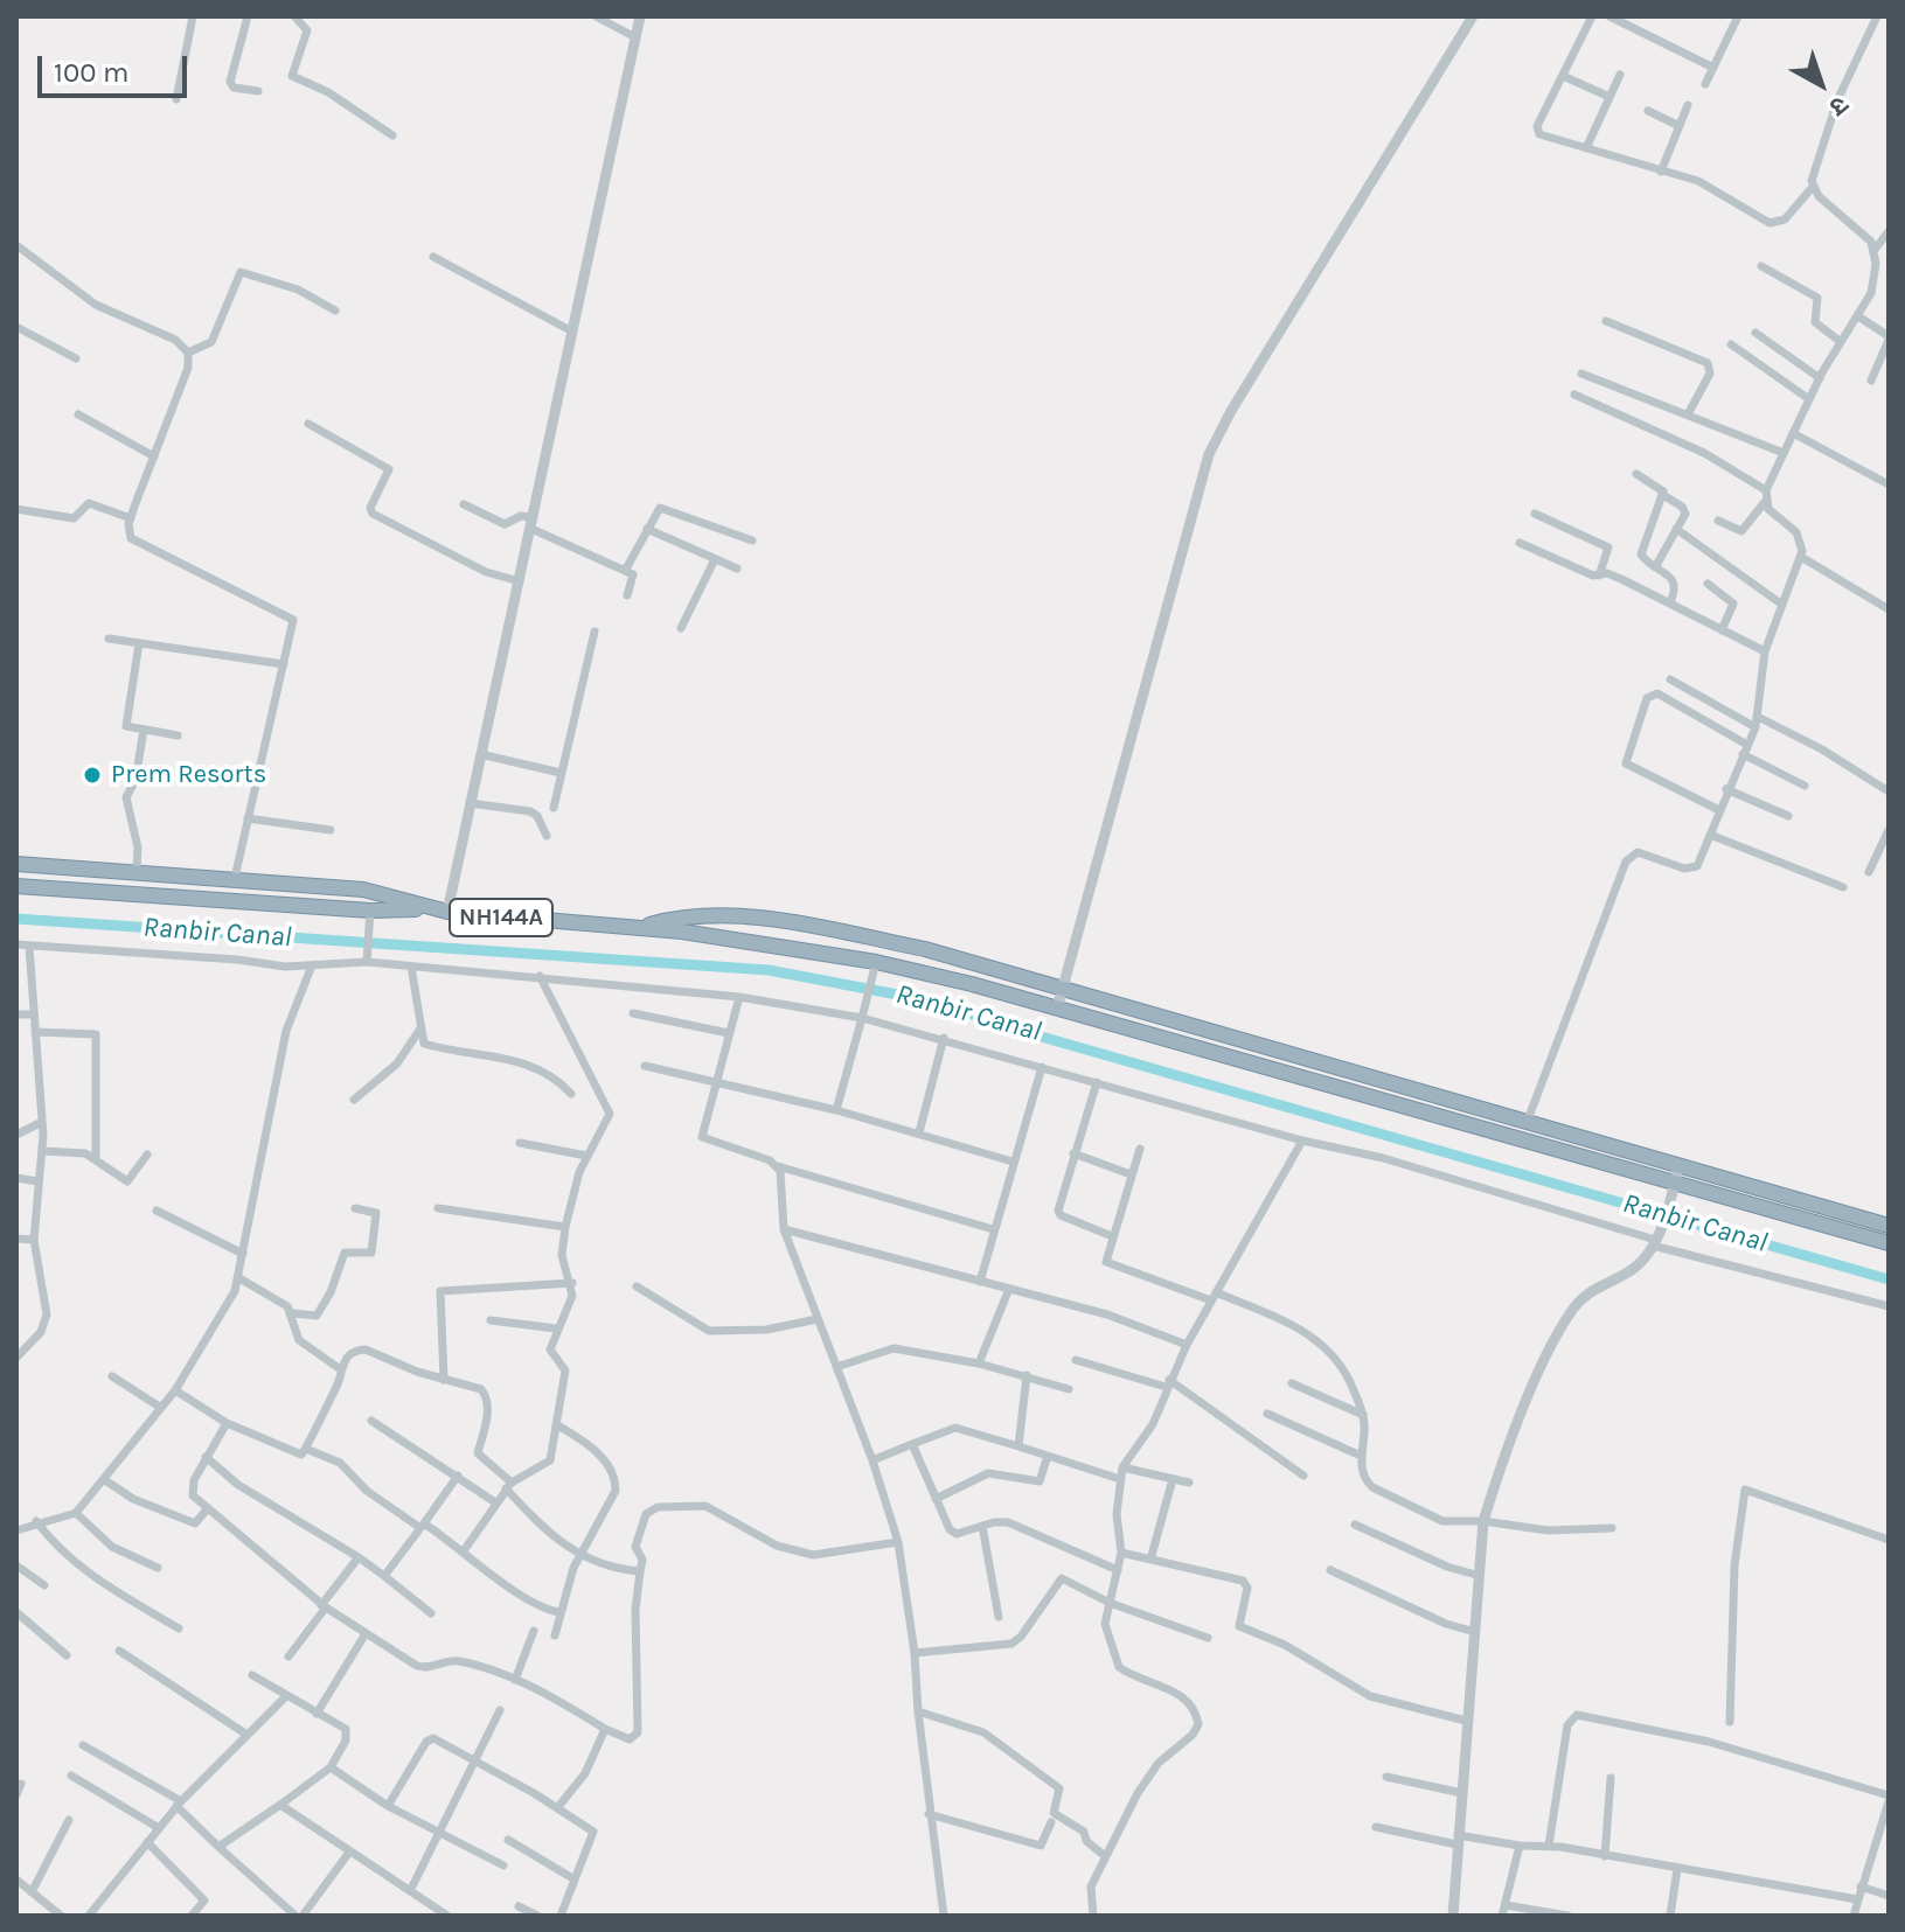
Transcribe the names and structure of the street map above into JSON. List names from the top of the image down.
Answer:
{
  "streets": {
    "highway": ["NH144A"]
  },
  "water": ["Ranbir Canal"],
  "places": ["Prem Resorts"],
  "scale_bar": "100 m",
  "north": "bottom right"
}
